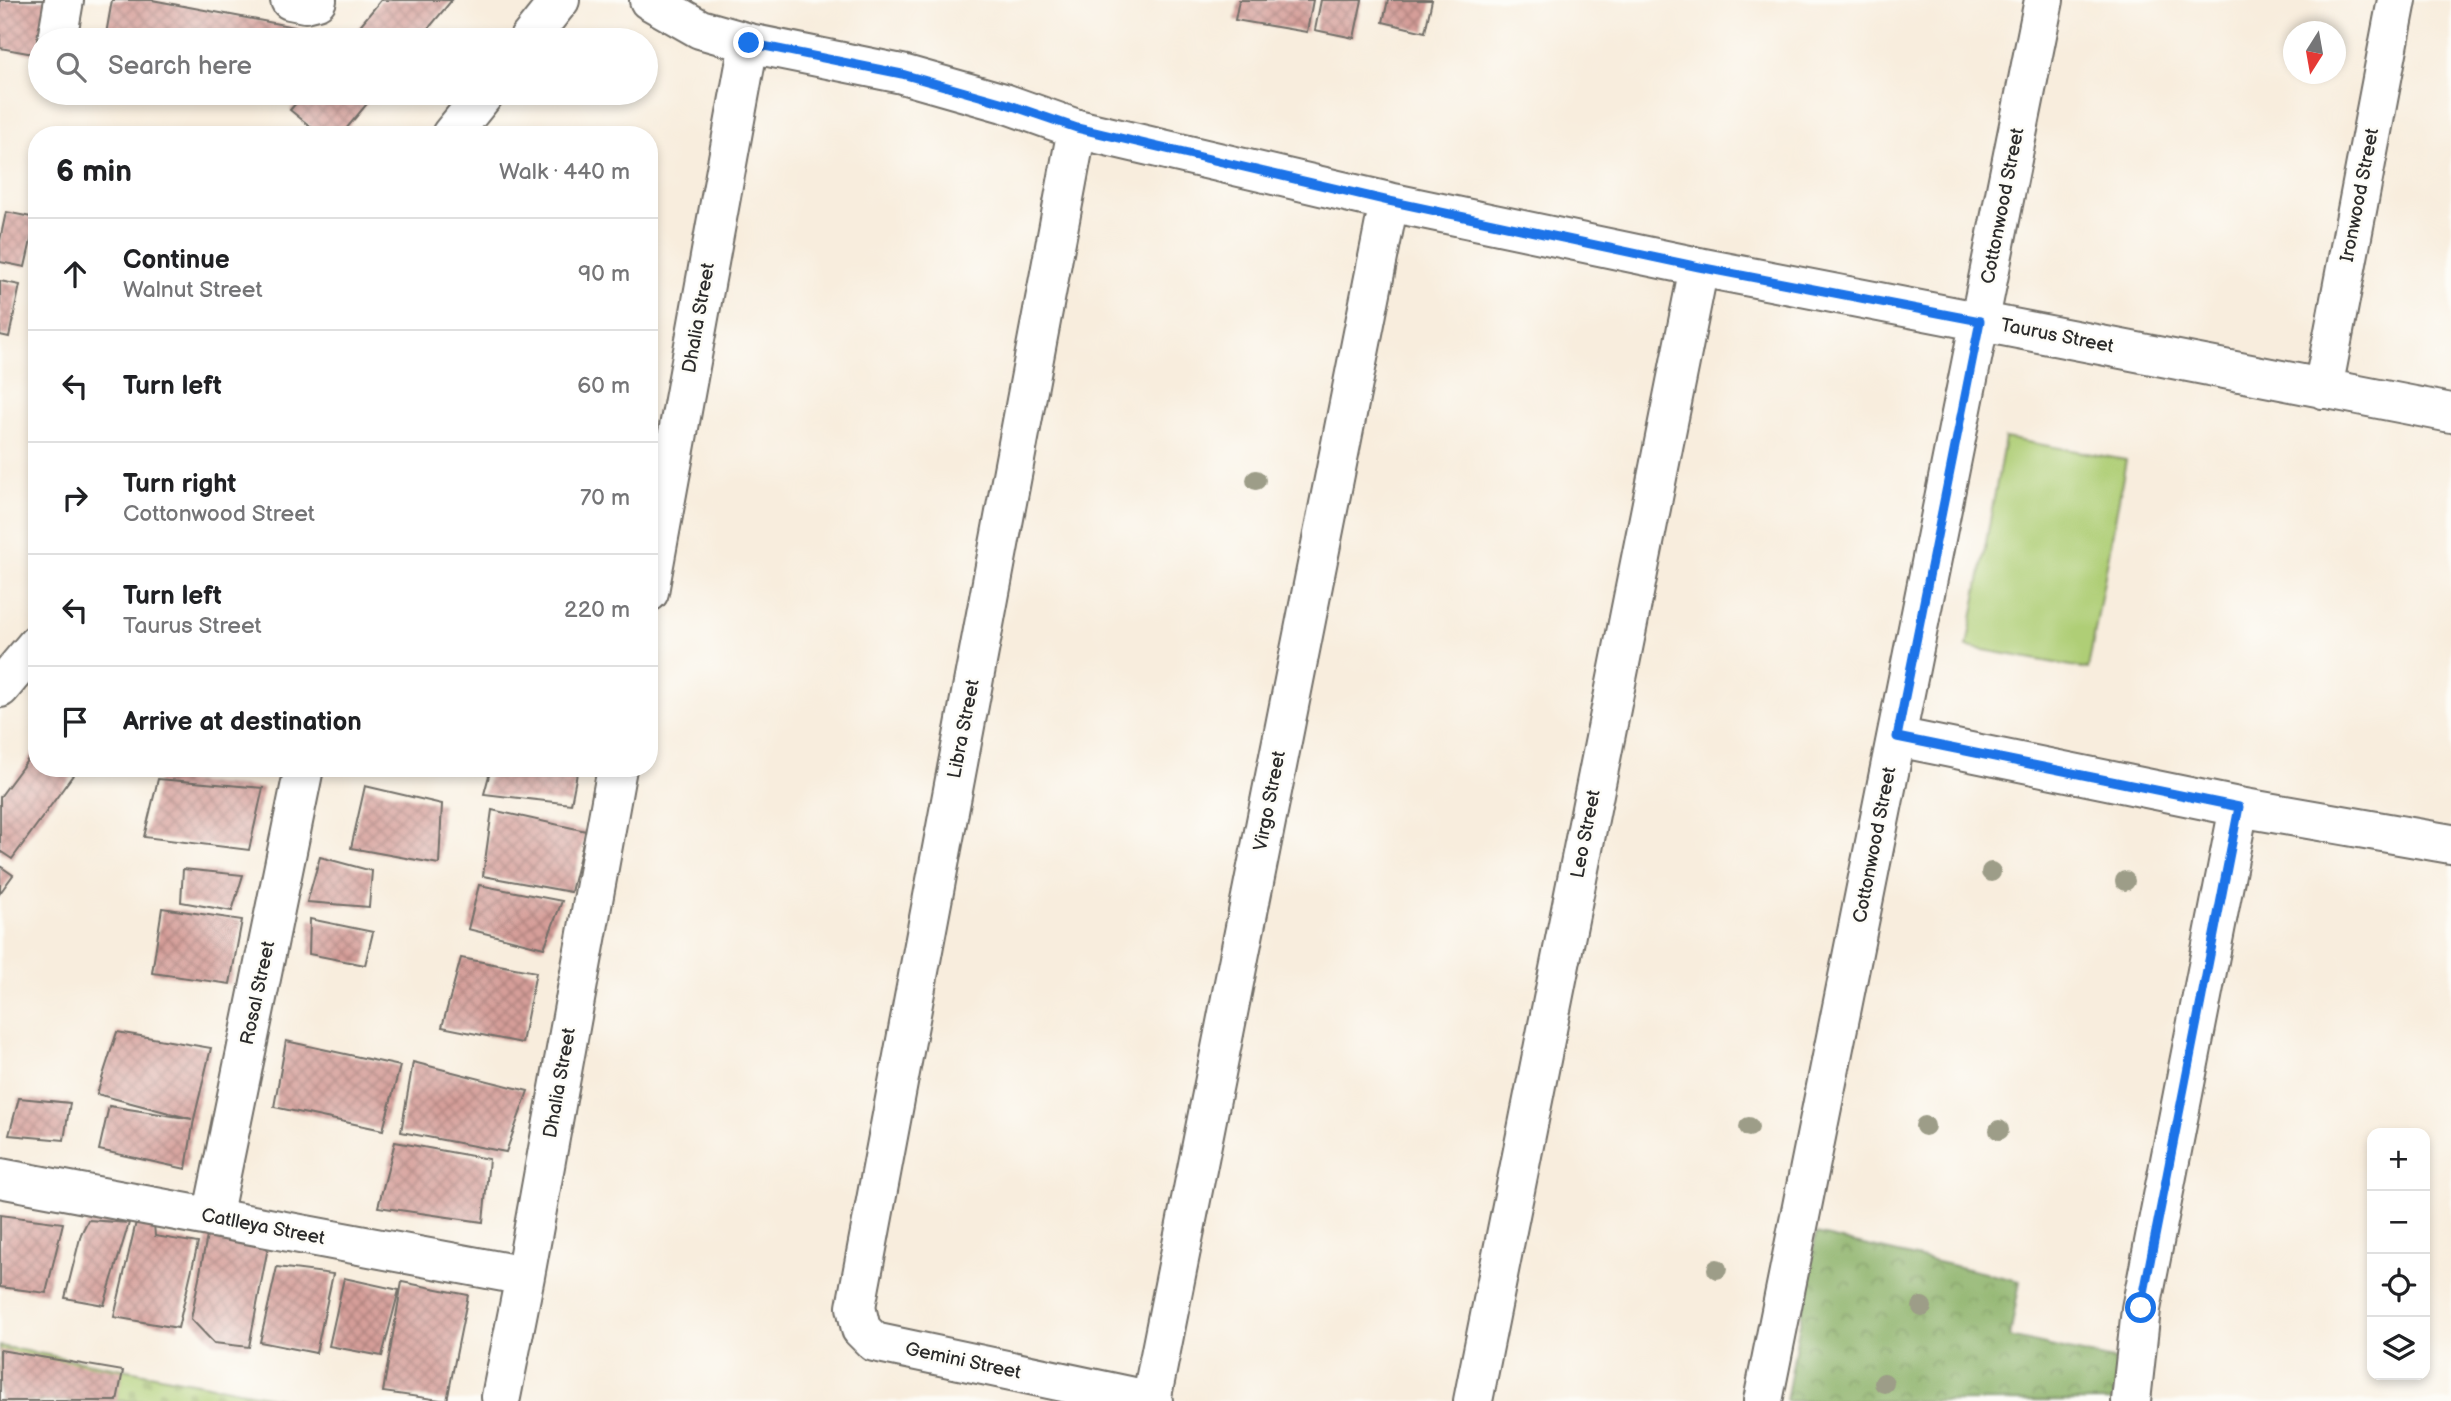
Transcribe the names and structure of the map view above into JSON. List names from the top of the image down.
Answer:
{
  "streets": {
    "street": [
      "Ironwood Street",
      "Cottonwood Street",
      "Dhalia Street",
      "Taurus Street",
      "Libra Street",
      "Virgo Street",
      "Leo Street",
      "Rosal Street",
      "Catlleya Street",
      "Gemini Street"
    ]
  },
  "crossings": [
    ["Ironwood Street", "Taurus Street"],
    ["Cottonwood Street", "Taurus Street"],
    ["Dhalia Street", "Taurus Street"],
    ["Dhalia Street", "Catlleya Street"],
    ["Taurus Street", "Libra Street"],
    ["Taurus Street", "Virgo Street"],
    ["Taurus Street", "Leo Street"],
    ["Libra Street", "Gemini Street"],
    ["Virgo Street", "Gemini Street"],
    ["Rosal Street", "Catlleya Street"]
  ],
  "north": "bottom",
  "page": {
    "search": "Search here",
    "heading": ["6 min", "Walk · 440 m"],
    "list": [
      ["Continue", "Walnut Street", "90 m"],
      ["Turn left", "60 m"],
      ["Turn right", "Cottonwood Street", "70 m"],
      ["Turn left", "Taurus Street", "220 m"],
      "Arrive at destination"
    ],
    "map_buttons": ["+", "−"]
  }
}
